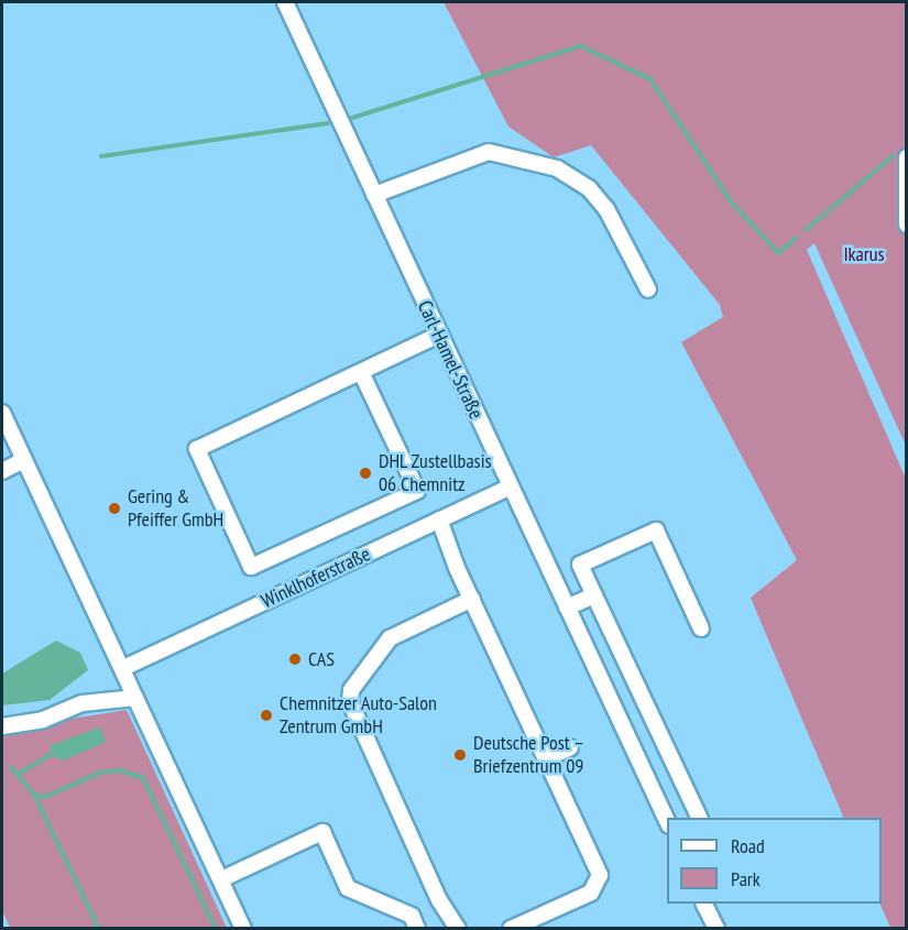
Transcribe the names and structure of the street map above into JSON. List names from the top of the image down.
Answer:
{
  "streets": {
    "street": ["Carl-Hamel-Straße", "Winklhoferstraße"]
  },
  "crossings": [
    ["Carl-Hamel-Straße", "Winklhoferstraße"]
  ],
  "parks": ["Ikarus"],
  "places": [
    "DHL Zustellbasis 06 Chemnitz",
    "Gering & Pfeiffer GmbH",
    "CAS",
    "Chemnitzer Auto-Salon Zentrum GmbH",
    "Deutsche Post – Briefzentrum 09"
  ],
  "legend": ["Road", "Park"]
}
